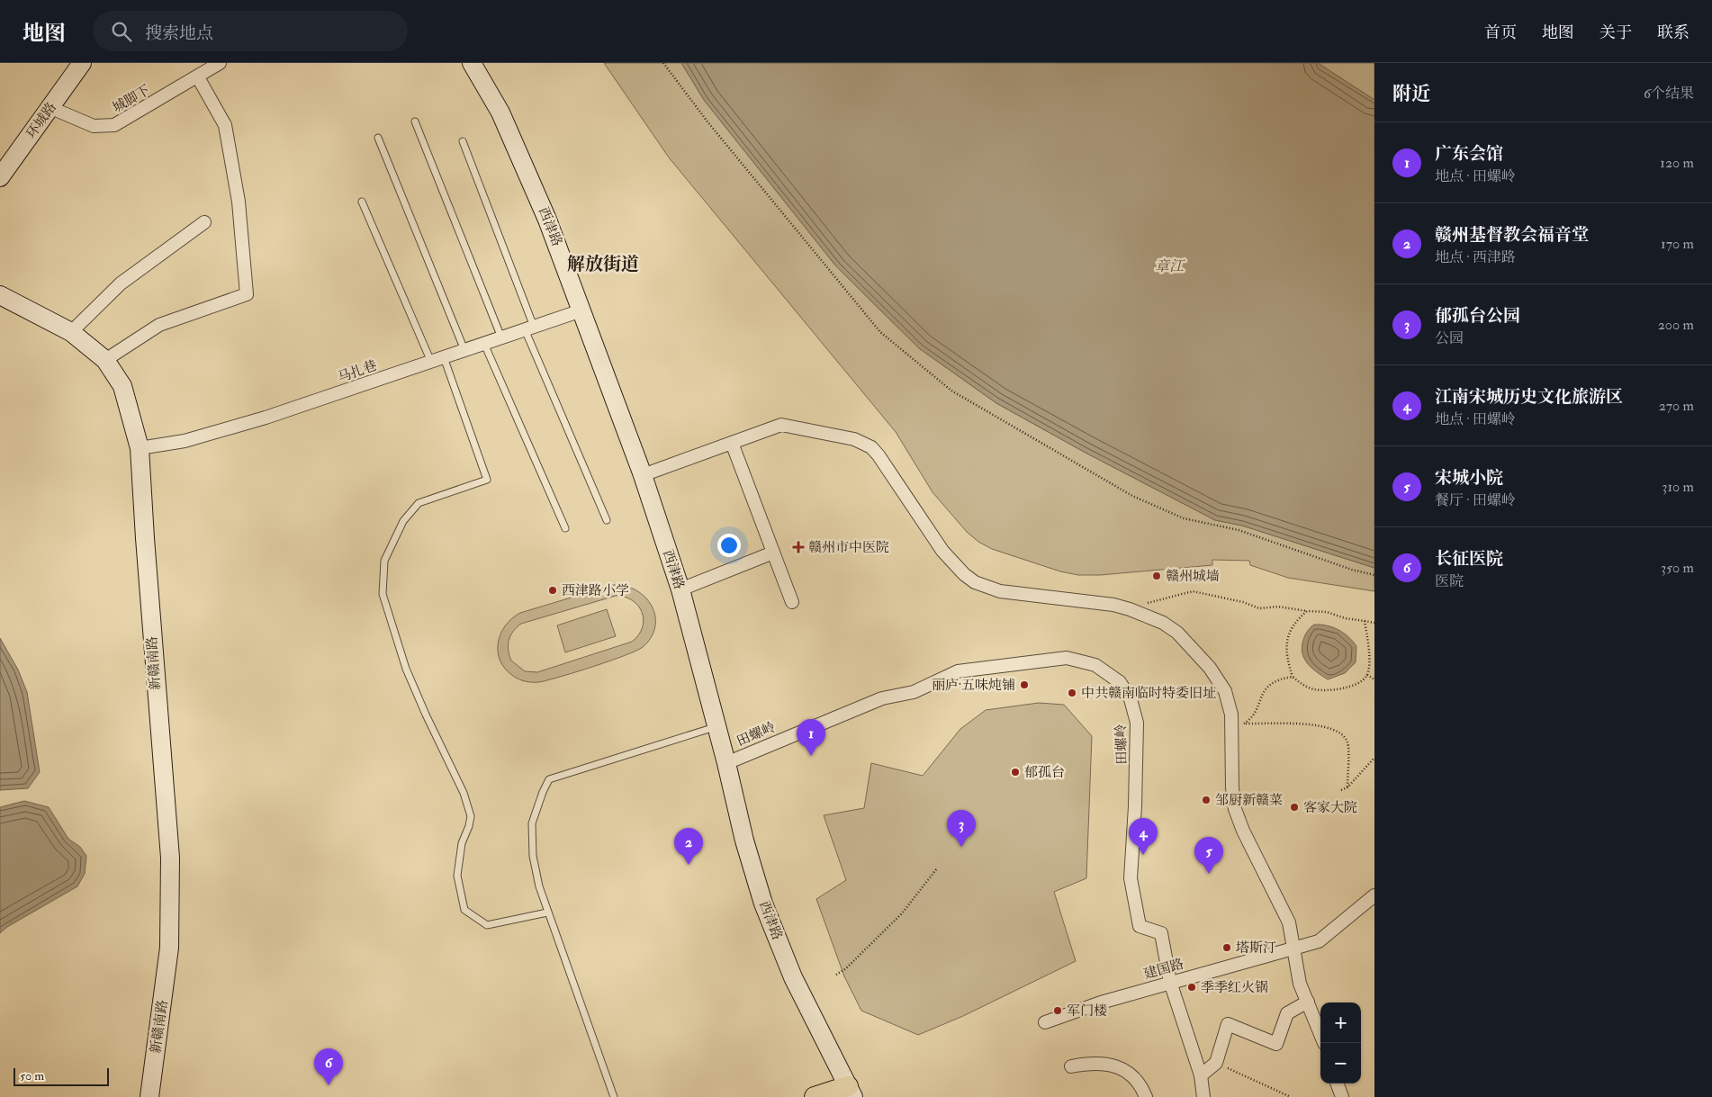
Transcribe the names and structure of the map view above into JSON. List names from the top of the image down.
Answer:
{
  "streets": {
    "main road": ["环城路", "西津路", "新赣南路"],
    "street": [
      "城脚下",
      "马扎巷",
      "田螺岭",
      "建国路"
    ]
  },
  "crossings": [
    ["城脚下", "环城路"],
    ["西津路", "马扎巷"],
    ["西津路", "田螺岭"],
    ["马扎巷", "新赣南路"],
    ["田螺岭", "建国路"]
  ],
  "districts": ["解放街道"],
  "water": ["章江"],
  "places": {
    "health": ["赣州市中医院"],
    "other": [
      "赣州城墙",
      "西津路小学",
      "丽庐·五味炖铺",
      "中共赣南临时特委旧址",
      "郁孤台",
      "邹厨新赣菜",
      "客家大院",
      "塔斯汀",
      "季季红火锅",
      "军门楼"
    ]
  },
  "scale_bar": "50 m",
  "page": {
    "header": "地图",
    "search": "搜索地点",
    "nav": [
      "首页",
      "地图",
      "关于",
      "联系"
    ],
    "heading": ["附近", "6个结果"],
    "list": [
      {
        "mark": "1",
        "name": "广东会馆",
        "note": "地点 · 田螺岭",
        "value": "120 m"
      },
      {
        "mark": "2",
        "name": "赣州基督教会福音堂",
        "note": "地点 · 西津路",
        "value": "170 m"
      },
      {
        "mark": "3",
        "name": "郁孤台公园",
        "note": "公园",
        "value": "200 m"
      },
      {
        "mark": "4",
        "name": "江南宋城历史文化旅游区",
        "note": "地点 · 田螺岭",
        "value": "270 m"
      },
      {
        "mark": "5",
        "name": "宋城小院",
        "note": "餐厅 · 田螺岭",
        "value": "310 m"
      },
      {
        "mark": "6",
        "name": "长征医院",
        "note": "医院",
        "value": "350 m"
      }
    ],
    "pins": [
      "1",
      "3",
      "4",
      "2",
      "5",
      "6"
    ],
    "map_buttons": ["+", "−"],
    "scale": "50 m"
  }
}
